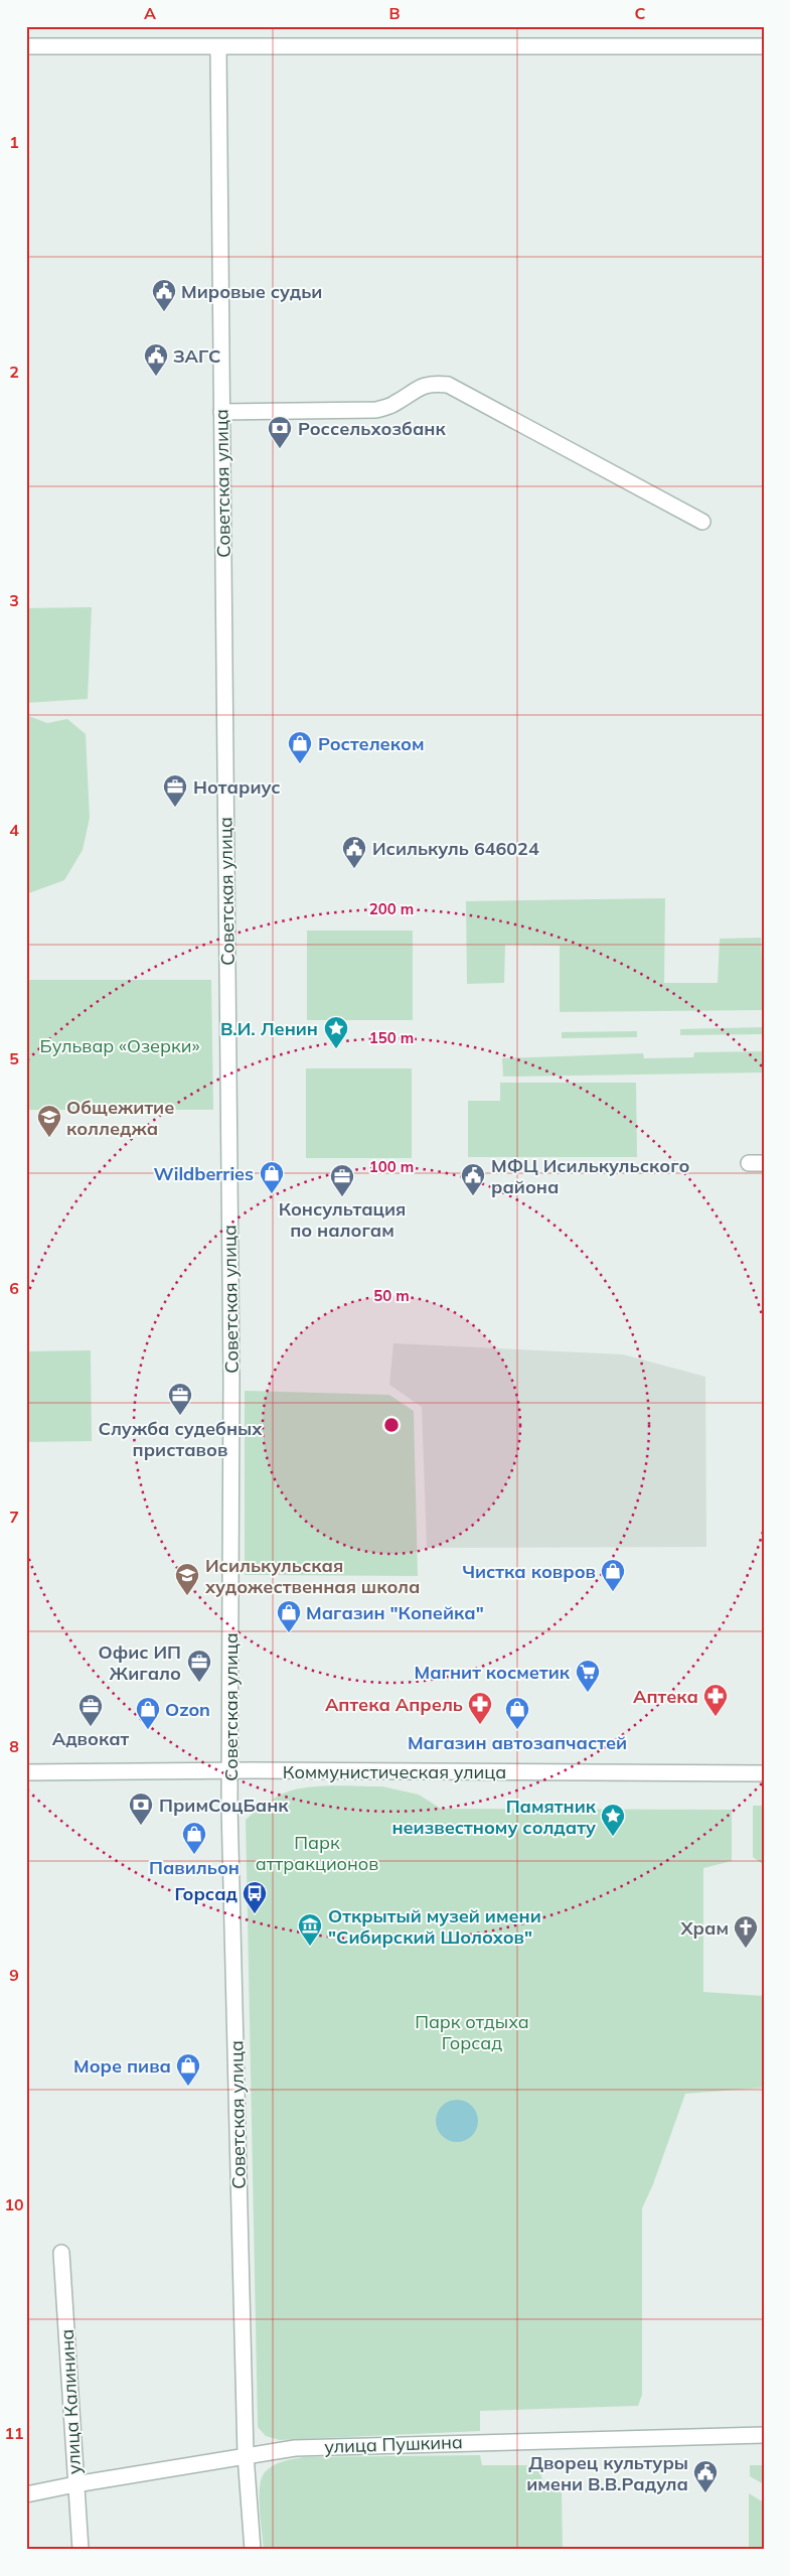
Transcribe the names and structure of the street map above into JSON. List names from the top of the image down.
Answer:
{
  "streets": {
    "street": [
      "Советская улица",
      "Коммунистическая улица",
      "улица Калинина",
      "улица Пушкина"
    ]
  },
  "crossings": [
    ["Советская улица", "Коммунистическая улица"],
    ["Советская улица", "улица Пушкина"],
    ["улица Калинина", "улица Пушкина"]
  ],
  "parks": ["Бульвар «Озерки»", "Парк аттракционов", "Парк отдыха Горсад"],
  "places": {
    "public building": [
      "Мировые судьи",
      "ЗАГС",
      "Исилькуль 646024",
      "МФЦ Исилькульского района",
      "Дворец культуры имени В.В.Радула"
    ],
    "bank": ["Россельхозбанк", "ПримСоцБанк"],
    "shop": [
      "Ростелеком",
      "Wildberries",
      "Чистка ковров",
      "Магазин \"Копейка\"",
      "Ozon",
      "Магазин автозапчастей",
      "Павильон",
      "Море пива"
    ],
    "office": [
      "Нотариус",
      "Консультация по налогам",
      "Служба судебных приставов",
      "Офис ИП Жигало",
      "Адвокат"
    ],
    "place": ["В.И. Ленин", "Памятник неизвестному солдату"],
    "school or university": ["Общежитие колледжа", "Исилькульская художественная школа"],
    "supermarket": ["Магнит косметик"],
    "pharmacy": ["Аптека", "Аптека Апрель"],
    "bus stop": ["Горсад"],
    "museum": ["Открытый музей имени \"Сибирский Шолохов\""],
    "church": ["Храм"]
  },
  "grid": {
    "columns": ["A", "B", "C"],
    "rows": [
      "1",
      "2",
      "3",
      "4",
      "5",
      "6",
      "7",
      "8",
      "9",
      "10",
      "11"
    ]
  },
  "rings": [
    "200 m",
    "150 m",
    "100 m",
    "50 m"
  ]
}
